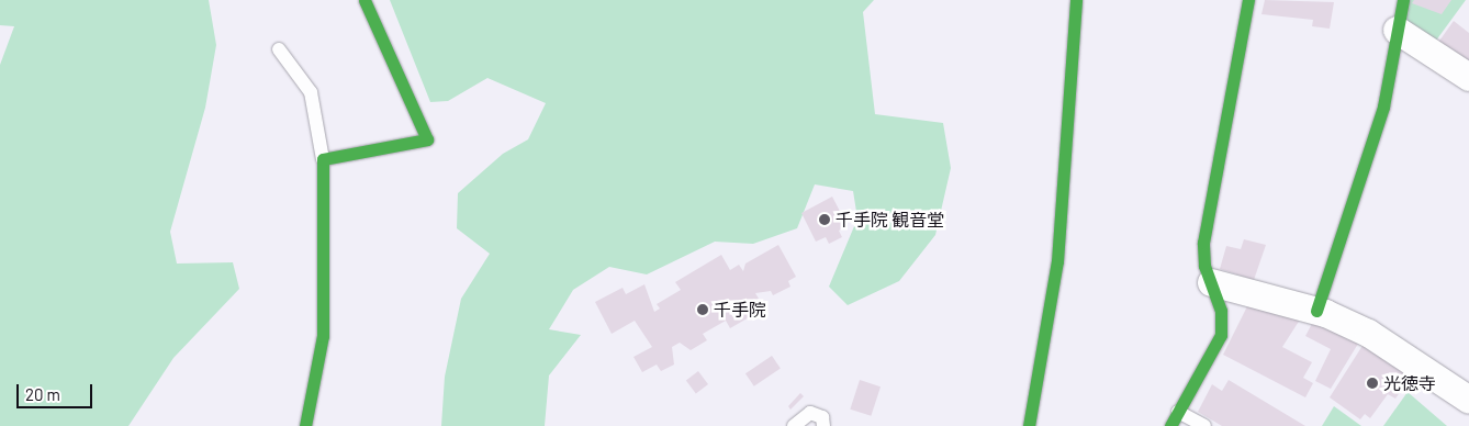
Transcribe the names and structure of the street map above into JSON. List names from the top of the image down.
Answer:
{
  "places": ["千手院 観音堂", "千手院", "光徳寺"],
  "scale_bar": "20 m"
}
